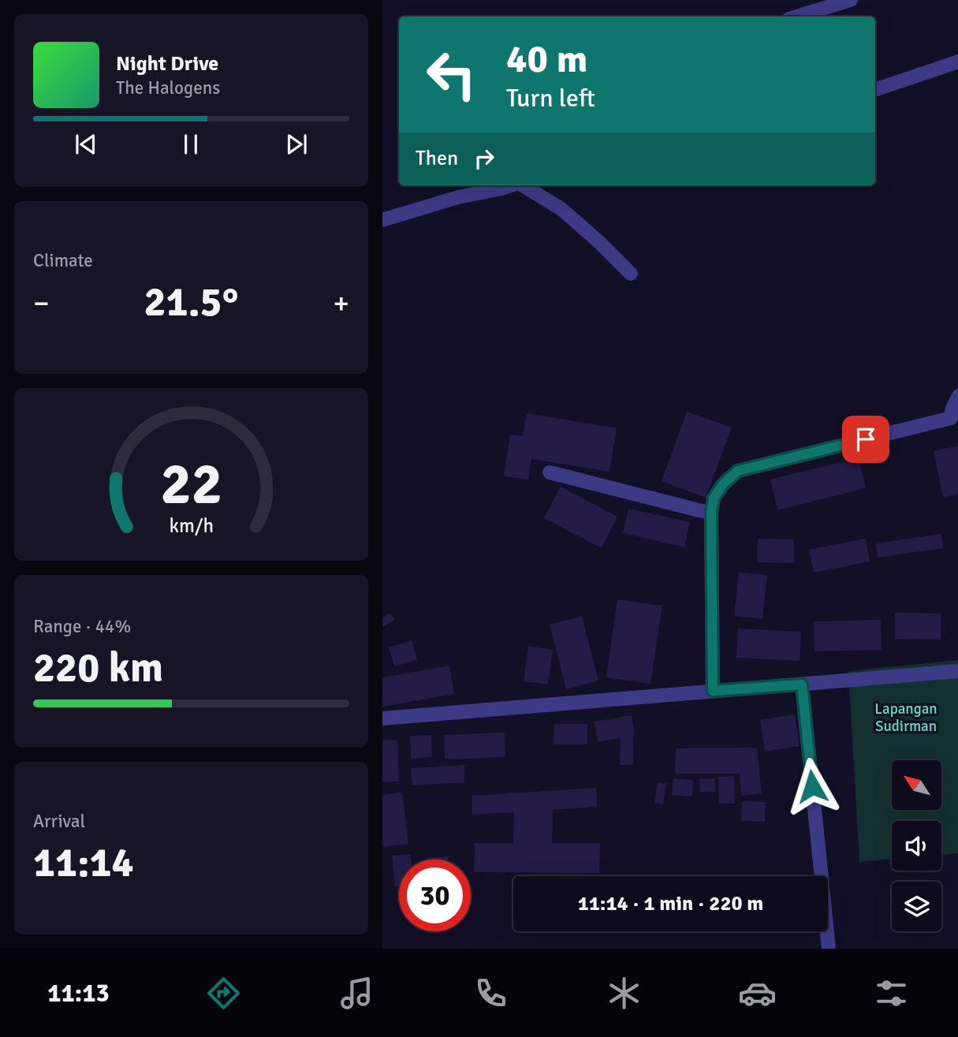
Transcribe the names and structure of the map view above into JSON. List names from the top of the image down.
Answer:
{
  "parks": ["Lapangan Sudirman"],
  "north": "top left",
  "page": {
    "turn": ["40 m", "Turn left"],
    "song": ["Night Drive", "The Halogens"],
    "then": "Then",
    "tile": [
      "Climate",
      ["Range · 44%", "220 km"],
      ["Arrival", "11:14"]
    ],
    "heat": ["−", "21.5°", "+"],
    "limit": "30",
    "trip": "11:14 · 1 min · 220 m",
    "tabs": "11:13",
    "gauge": ["22", "km/h"]
  }
}
